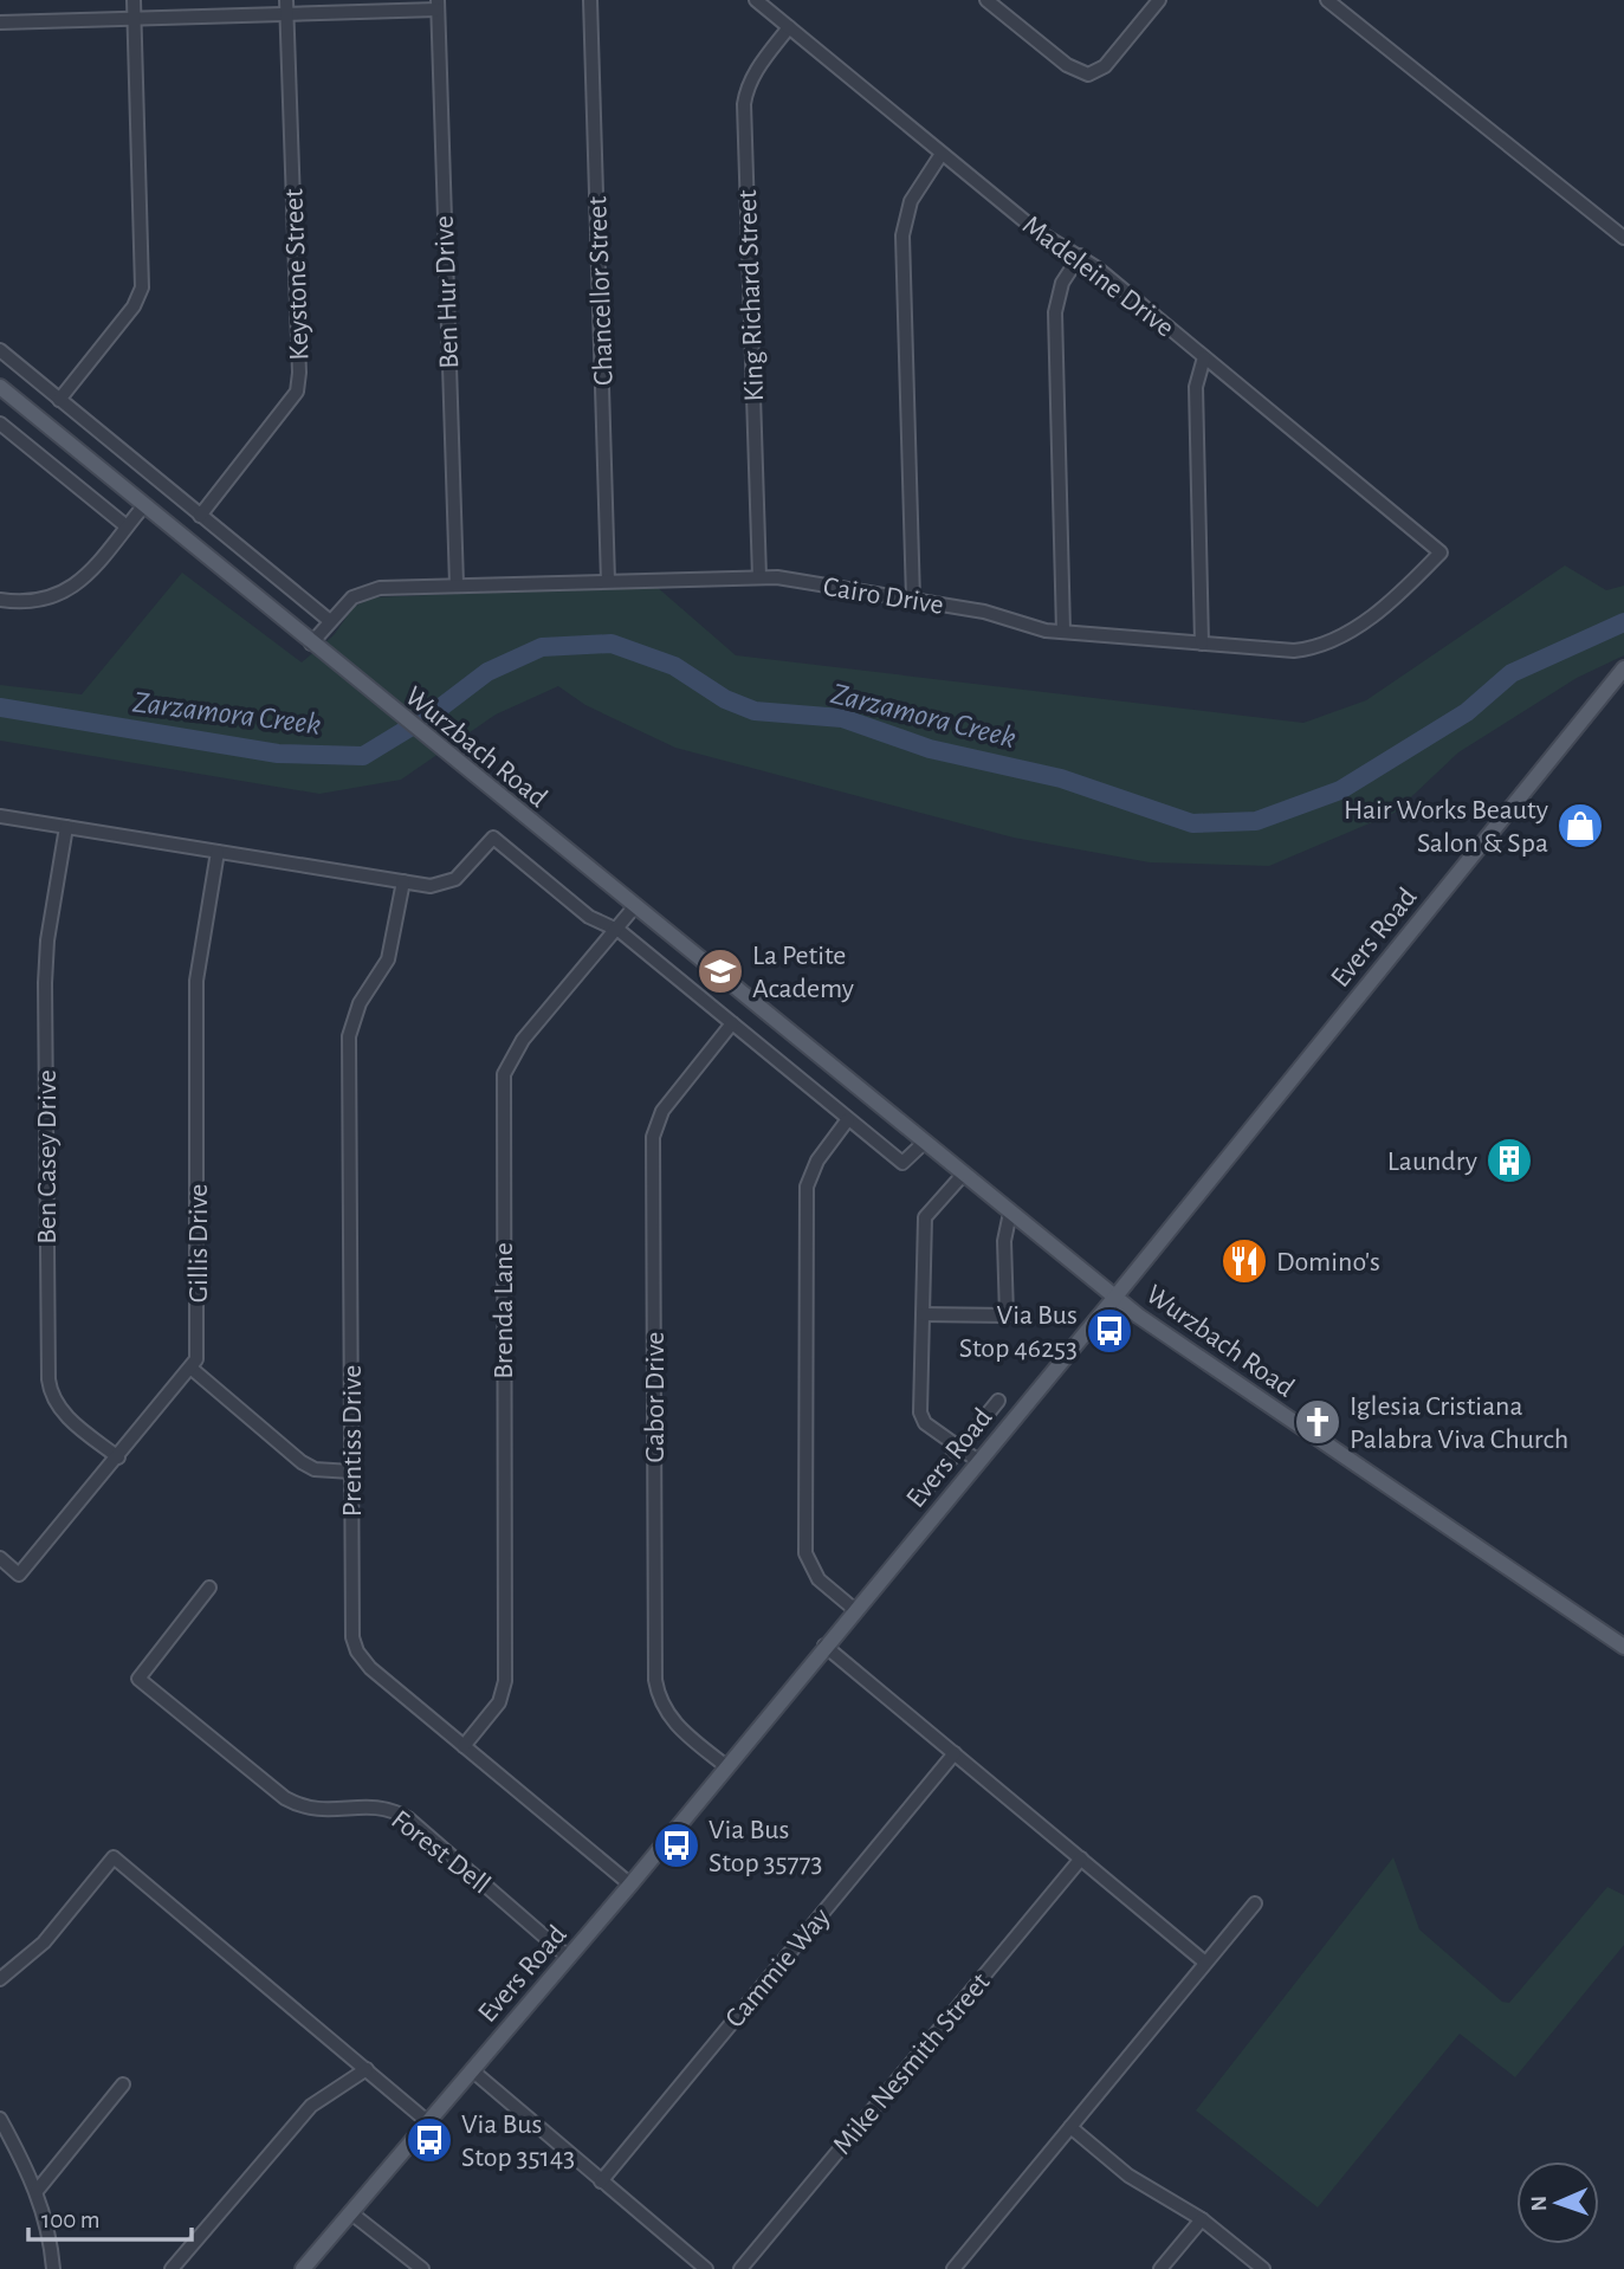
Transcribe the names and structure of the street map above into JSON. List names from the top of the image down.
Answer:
{
  "streets": {
    "main road": ["Wurzbach Road", "Evers Road"],
    "street": [
      "Keystone Street",
      "Madeleine Drive",
      "Chancellor Street",
      "Ben Hur Drive",
      "King Richard Street",
      "Cairo Drive",
      "Ben Casey Drive",
      "Gillis Drive",
      "Brenda Lane",
      "Gabor Drive",
      "Prentiss Drive",
      "Forest Dell",
      "Cammie Way",
      "Mike Nesmith Street"
    ]
  },
  "crossings": [
    ["Madeleine Drive", "King Richard Street"],
    ["Madeleine Drive", "Cairo Drive"],
    ["Chancellor Street", "Cairo Drive"],
    ["Ben Hur Drive", "Cairo Drive"],
    ["King Richard Street", "Cairo Drive"],
    ["Cairo Drive", "Wurzbach Road"],
    ["Wurzbach Road", "Evers Road"],
    ["Wurzbach Road", "Brenda Lane"],
    ["Evers Road", "Gabor Drive"],
    ["Evers Road", "Prentiss Drive"],
    ["Evers Road", "Forest Dell"],
    ["Ben Casey Drive", "Gillis Drive"],
    ["Brenda Lane", "Prentiss Drive"]
  ],
  "water": ["Zarzamora Creek"],
  "places": {
    "shop": ["Hair Works Beauty Salon & Spa"],
    "school or university": ["La Petite Academy"],
    "building": ["Laundry"],
    "restaurant": ["Domino's"],
    "bus stop": ["Via Bus Stop 46253", "Via Bus Stop 35773", "Via Bus Stop 35143"],
    "church": ["Iglesia Cristiana Palabra Viva Church"]
  },
  "scale_bar": "100 m",
  "north": "left"
}
